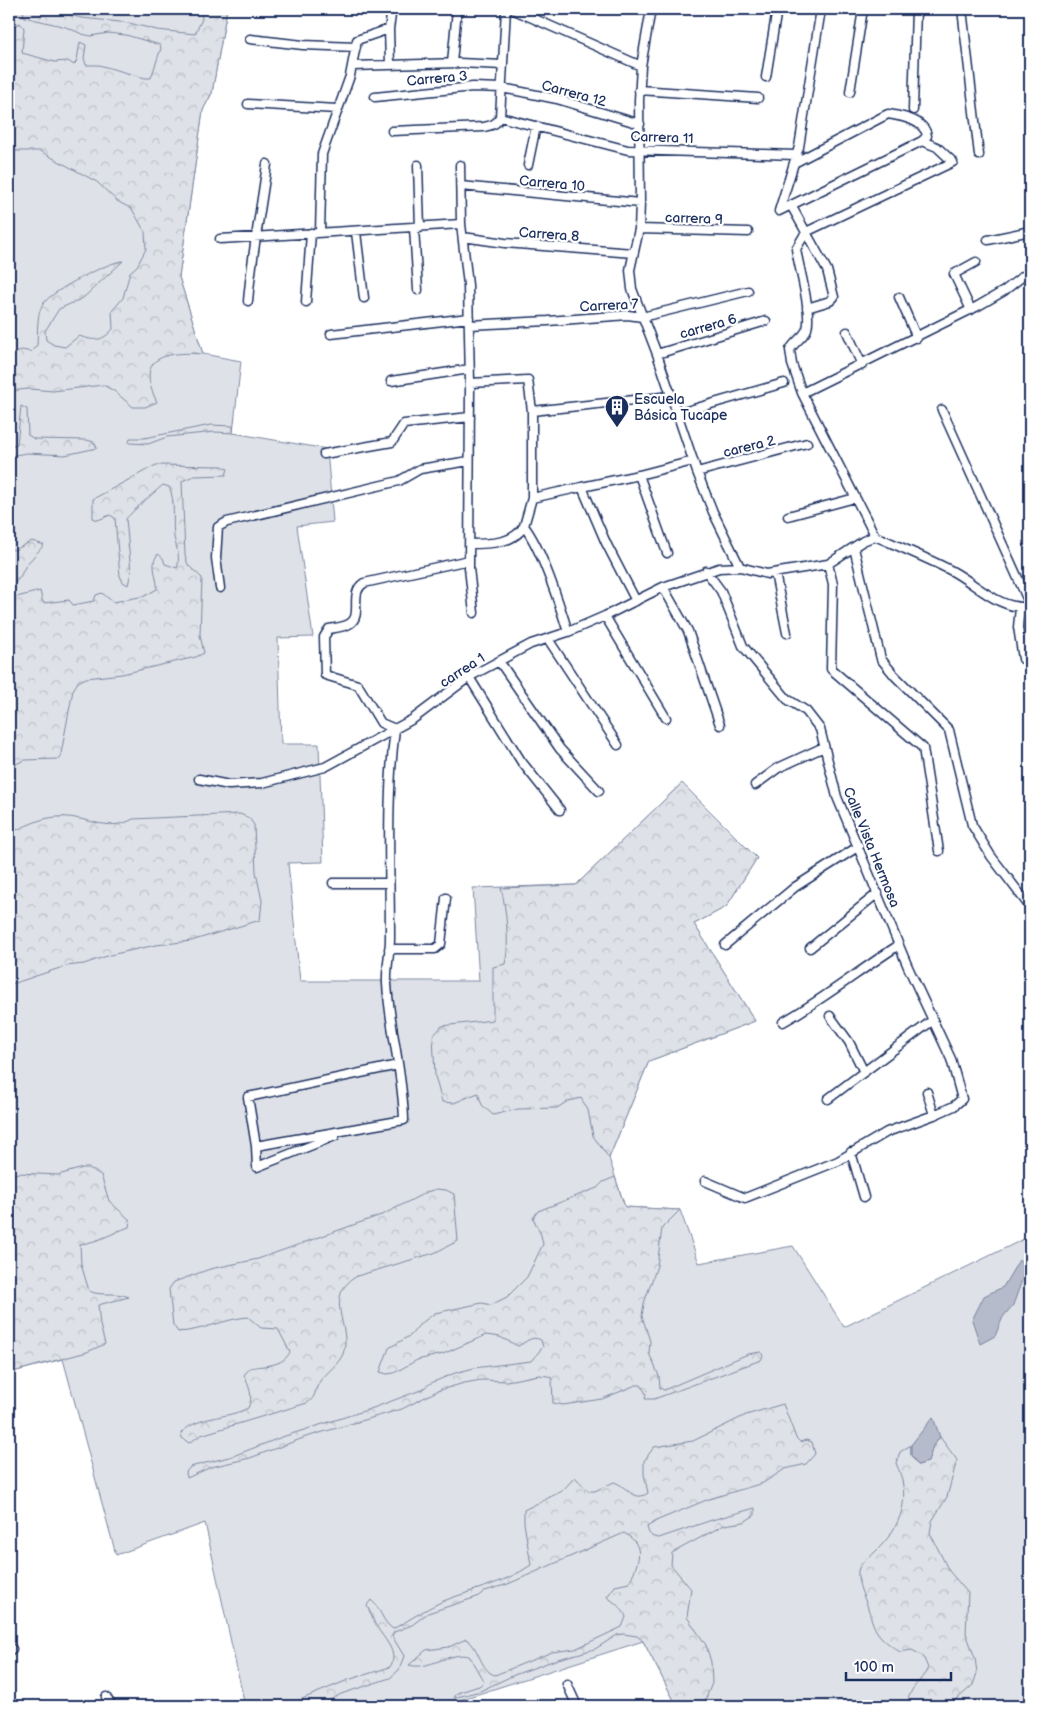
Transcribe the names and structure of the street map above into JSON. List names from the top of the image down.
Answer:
{
  "streets": {
    "street": [
      "Carrera 3",
      "Carrera 12",
      "Carrera 11",
      "Carrera 10",
      "carrera 9",
      "Carrera 8",
      "Carrera 7",
      "carrera 6",
      "carera 2",
      "carrea 1",
      "Calle Vista Hermosa"
    ]
  },
  "crossings": [
    ["Carrera 3", "Carrera 12"],
    ["carrea 1", "Calle Vista Hermosa"]
  ],
  "places": {
    "building": ["Escuela Básica Tucape"]
  },
  "scale_bar": "100 m"
}
